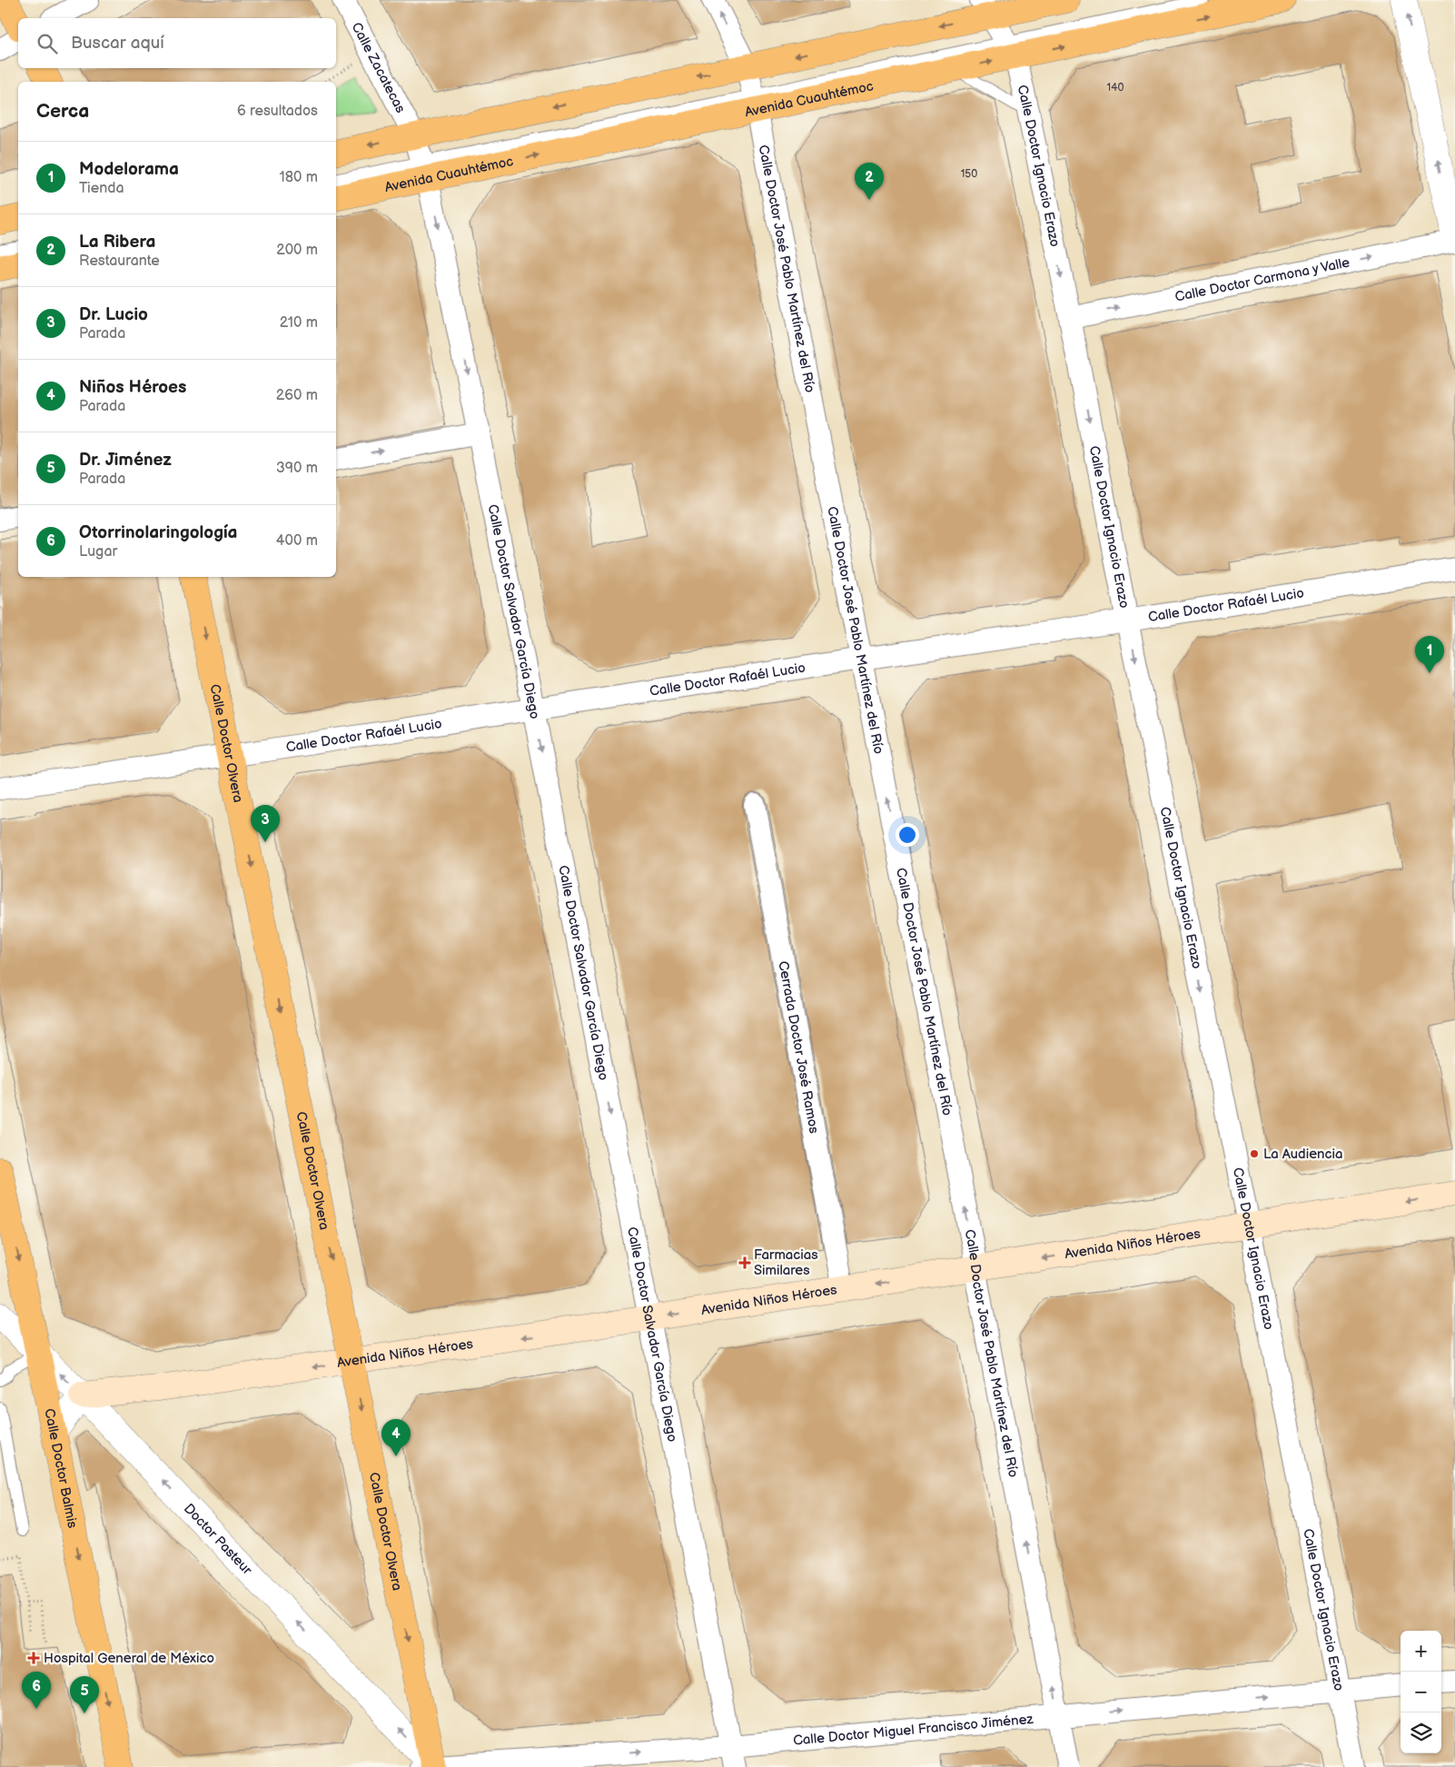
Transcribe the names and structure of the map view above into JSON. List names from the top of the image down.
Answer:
{
  "streets": {
    "main road": [
      "Avenida Cuauhtémoc",
      "Calle Doctor Olvera",
      "Avenida Niños Héroes",
      "Calle Doctor Balmis"
    ],
    "street": [
      "Calle Zacatecas",
      "Calle Doctor Ignacio Erazo",
      "Calle Doctor José Pablo Martínez del Río",
      "Calle Doctor Carmona y Valle",
      "Calle Doctor Rafaél Lucio",
      "Calle Doctor Salvador García Diego",
      "Cerrada Doctor José Ramos",
      "Doctor Pasteur",
      "Calle Doctor Miguel Francisco Jiménez"
    ]
  },
  "crossings": [
    ["Calle Zacatecas", "Avenida Cuauhtémoc"],
    ["Calle Zacatecas", "Calle Doctor Salvador García Diego"],
    ["Avenida Cuauhtémoc", "Calle Doctor Ignacio Erazo"],
    ["Avenida Cuauhtémoc", "Calle Doctor José Pablo Martínez del Río"],
    ["Avenida Cuauhtémoc", "Calle Doctor Salvador García Diego"],
    ["Calle Doctor Ignacio Erazo", "Calle Doctor Carmona y Valle"],
    ["Calle Doctor Ignacio Erazo", "Calle Doctor Rafaél Lucio"],
    ["Calle Doctor Ignacio Erazo", "Avenida Niños Héroes"],
    ["Calle Doctor Ignacio Erazo", "Calle Doctor Miguel Francisco Jiménez"],
    ["Calle Doctor José Pablo Martínez del Río", "Calle Doctor Rafaél Lucio"],
    ["Calle Doctor José Pablo Martínez del Río", "Avenida Niños Héroes"],
    ["Calle Doctor José Pablo Martínez del Río", "Calle Doctor Miguel Francisco Jiménez"],
    ["Calle Doctor Rafaél Lucio", "Calle Doctor Salvador García Diego"],
    ["Calle Doctor Rafaél Lucio", "Calle Doctor Olvera"],
    ["Calle Doctor Salvador García Diego", "Avenida Niños Héroes"],
    ["Calle Doctor Salvador García Diego", "Calle Doctor Miguel Francisco Jiménez"],
    ["Calle Doctor Olvera", "Avenida Niños Héroes"],
    ["Calle Doctor Olvera", "Doctor Pasteur"],
    ["Calle Doctor Olvera", "Calle Doctor Miguel Francisco Jiménez"],
    ["Cerrada Doctor José Ramos", "Avenida Niños Héroes"],
    ["Avenida Niños Héroes", "Doctor Pasteur"],
    ["Calle Doctor Balmis", "Doctor Pasteur"],
    ["Doctor Pasteur", "Calle Doctor Miguel Francisco Jiménez"]
  ],
  "one_way": [
    "Calle Doctor Ignacio Erazo",
    "Calle Doctor José Pablo Martínez del Río",
    "Calle Doctor Carmona y Valle",
    "Calle Doctor Salvador García Diego",
    "Calle Doctor Olvera",
    "Avenida Niños Héroes",
    "Calle Doctor Balmis",
    "Doctor Pasteur",
    "Calle Doctor Miguel Francisco Jiménez"
  ],
  "places": {
    "other": ["La Audiencia"],
    "health": ["Farmacias Similares", "Hospital General de México"]
  },
  "house_numbers": ["140", "150"],
  "page": {
    "search": "Buscar aquí",
    "heading": ["Cerca", "6 resultados"],
    "list": [
      {
        "mark": "1",
        "name": "Modelorama",
        "note": "Tienda",
        "value": "180 m"
      },
      {
        "mark": "2",
        "name": "La Ribera",
        "note": "Restaurante",
        "value": "200 m"
      },
      {
        "mark": "3",
        "name": "Dr. Lucio",
        "note": "Parada",
        "value": "210 m"
      },
      {
        "mark": "4",
        "name": "Niños Héroes",
        "note": "Parada",
        "value": "260 m"
      },
      {
        "mark": "5",
        "name": "Dr. Jiménez",
        "note": "Parada",
        "value": "390 m"
      },
      {
        "mark": "6",
        "name": "Otorrinolaringología",
        "note": "Lugar",
        "value": "400 m"
      }
    ],
    "pins": [
      "2",
      "1",
      "3",
      "4",
      "6",
      "5"
    ],
    "map_buttons": ["+", "−"]
  }
}
